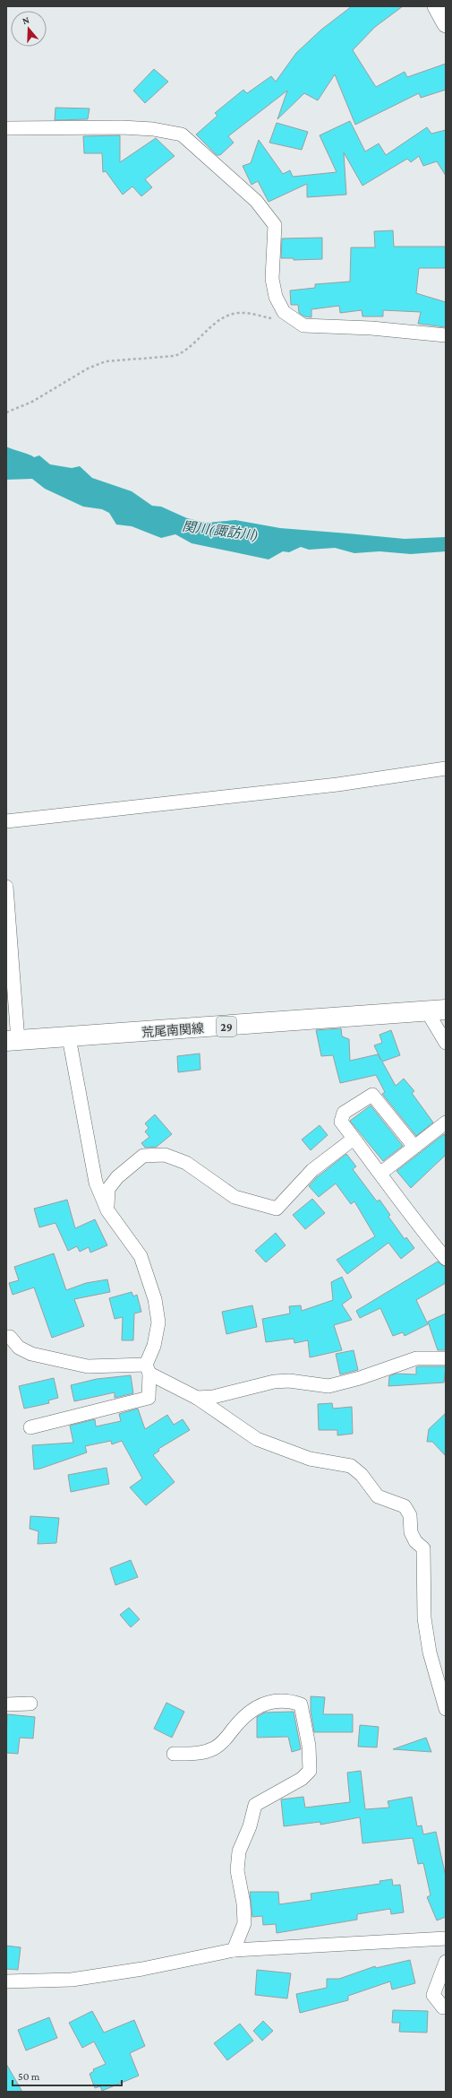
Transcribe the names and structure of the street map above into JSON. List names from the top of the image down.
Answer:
{
  "streets": {
    "main road": ["29", "荒尾南関線"]
  },
  "water": ["関川(諏訪川)"],
  "scale_bar": "50 m",
  "north": "top"
}
